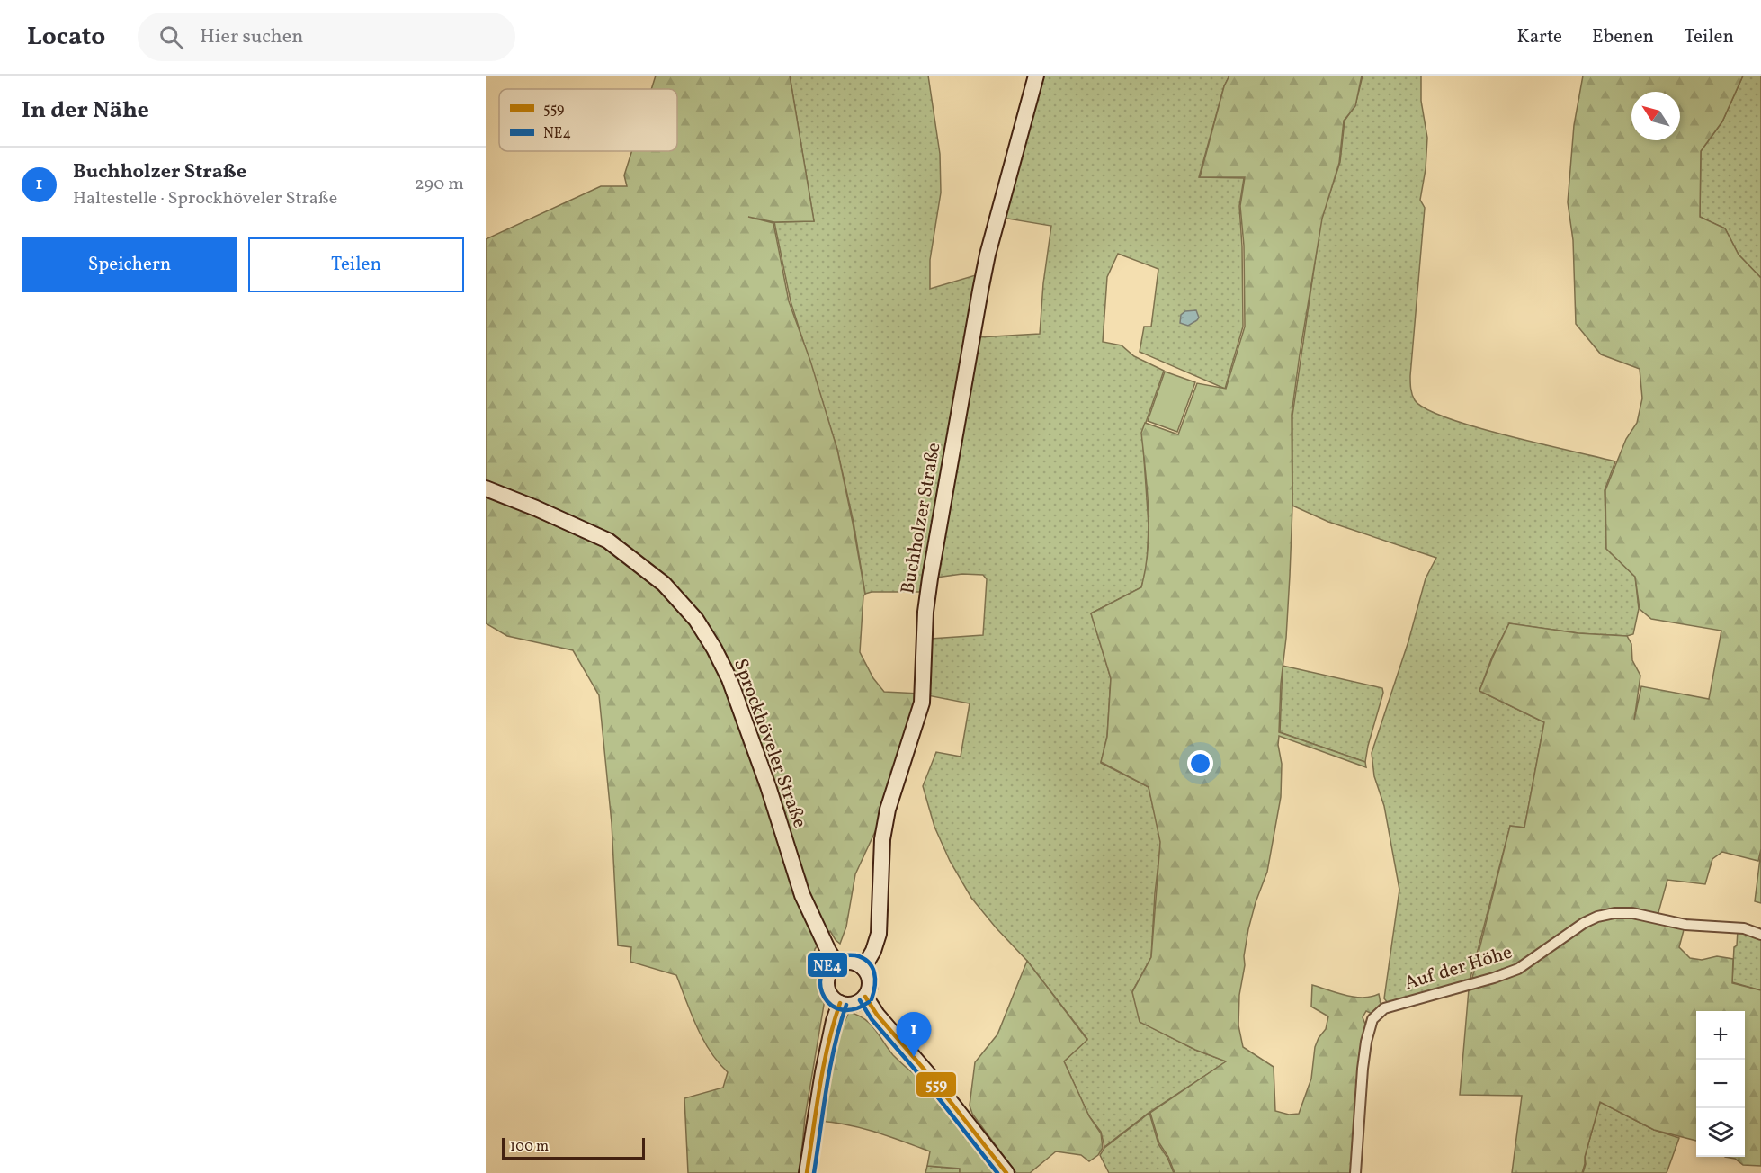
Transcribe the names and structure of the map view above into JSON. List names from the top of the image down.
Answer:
{
  "streets": {
    "street": ["Buchholzer Straße", "Sprockhöveler Straße", "Auf der Höhe"]
  },
  "crossings": [
    ["Buchholzer Straße", "Sprockhöveler Straße"]
  ],
  "lines": ["transit line NE4", "transit line 559"],
  "legend": ["559", "NE4"],
  "scale_bar": "100 m",
  "north": "top left",
  "page": {
    "header": "Locato",
    "search": "Hier suchen",
    "nav": ["Karte", "Ebenen", "Teilen"],
    "heading": "In der Nähe",
    "list": [
      {
        "mark": "1",
        "name": "Buchholzer Straße",
        "note": "Haltestelle · Sprockhöveler Straße",
        "value": "290 m"
      }
    ],
    "buttons": ["Speichern", "Teilen"],
    "map_buttons": ["+", "−"],
    "pins": "1",
    "scale": "100 m"
  }
}
